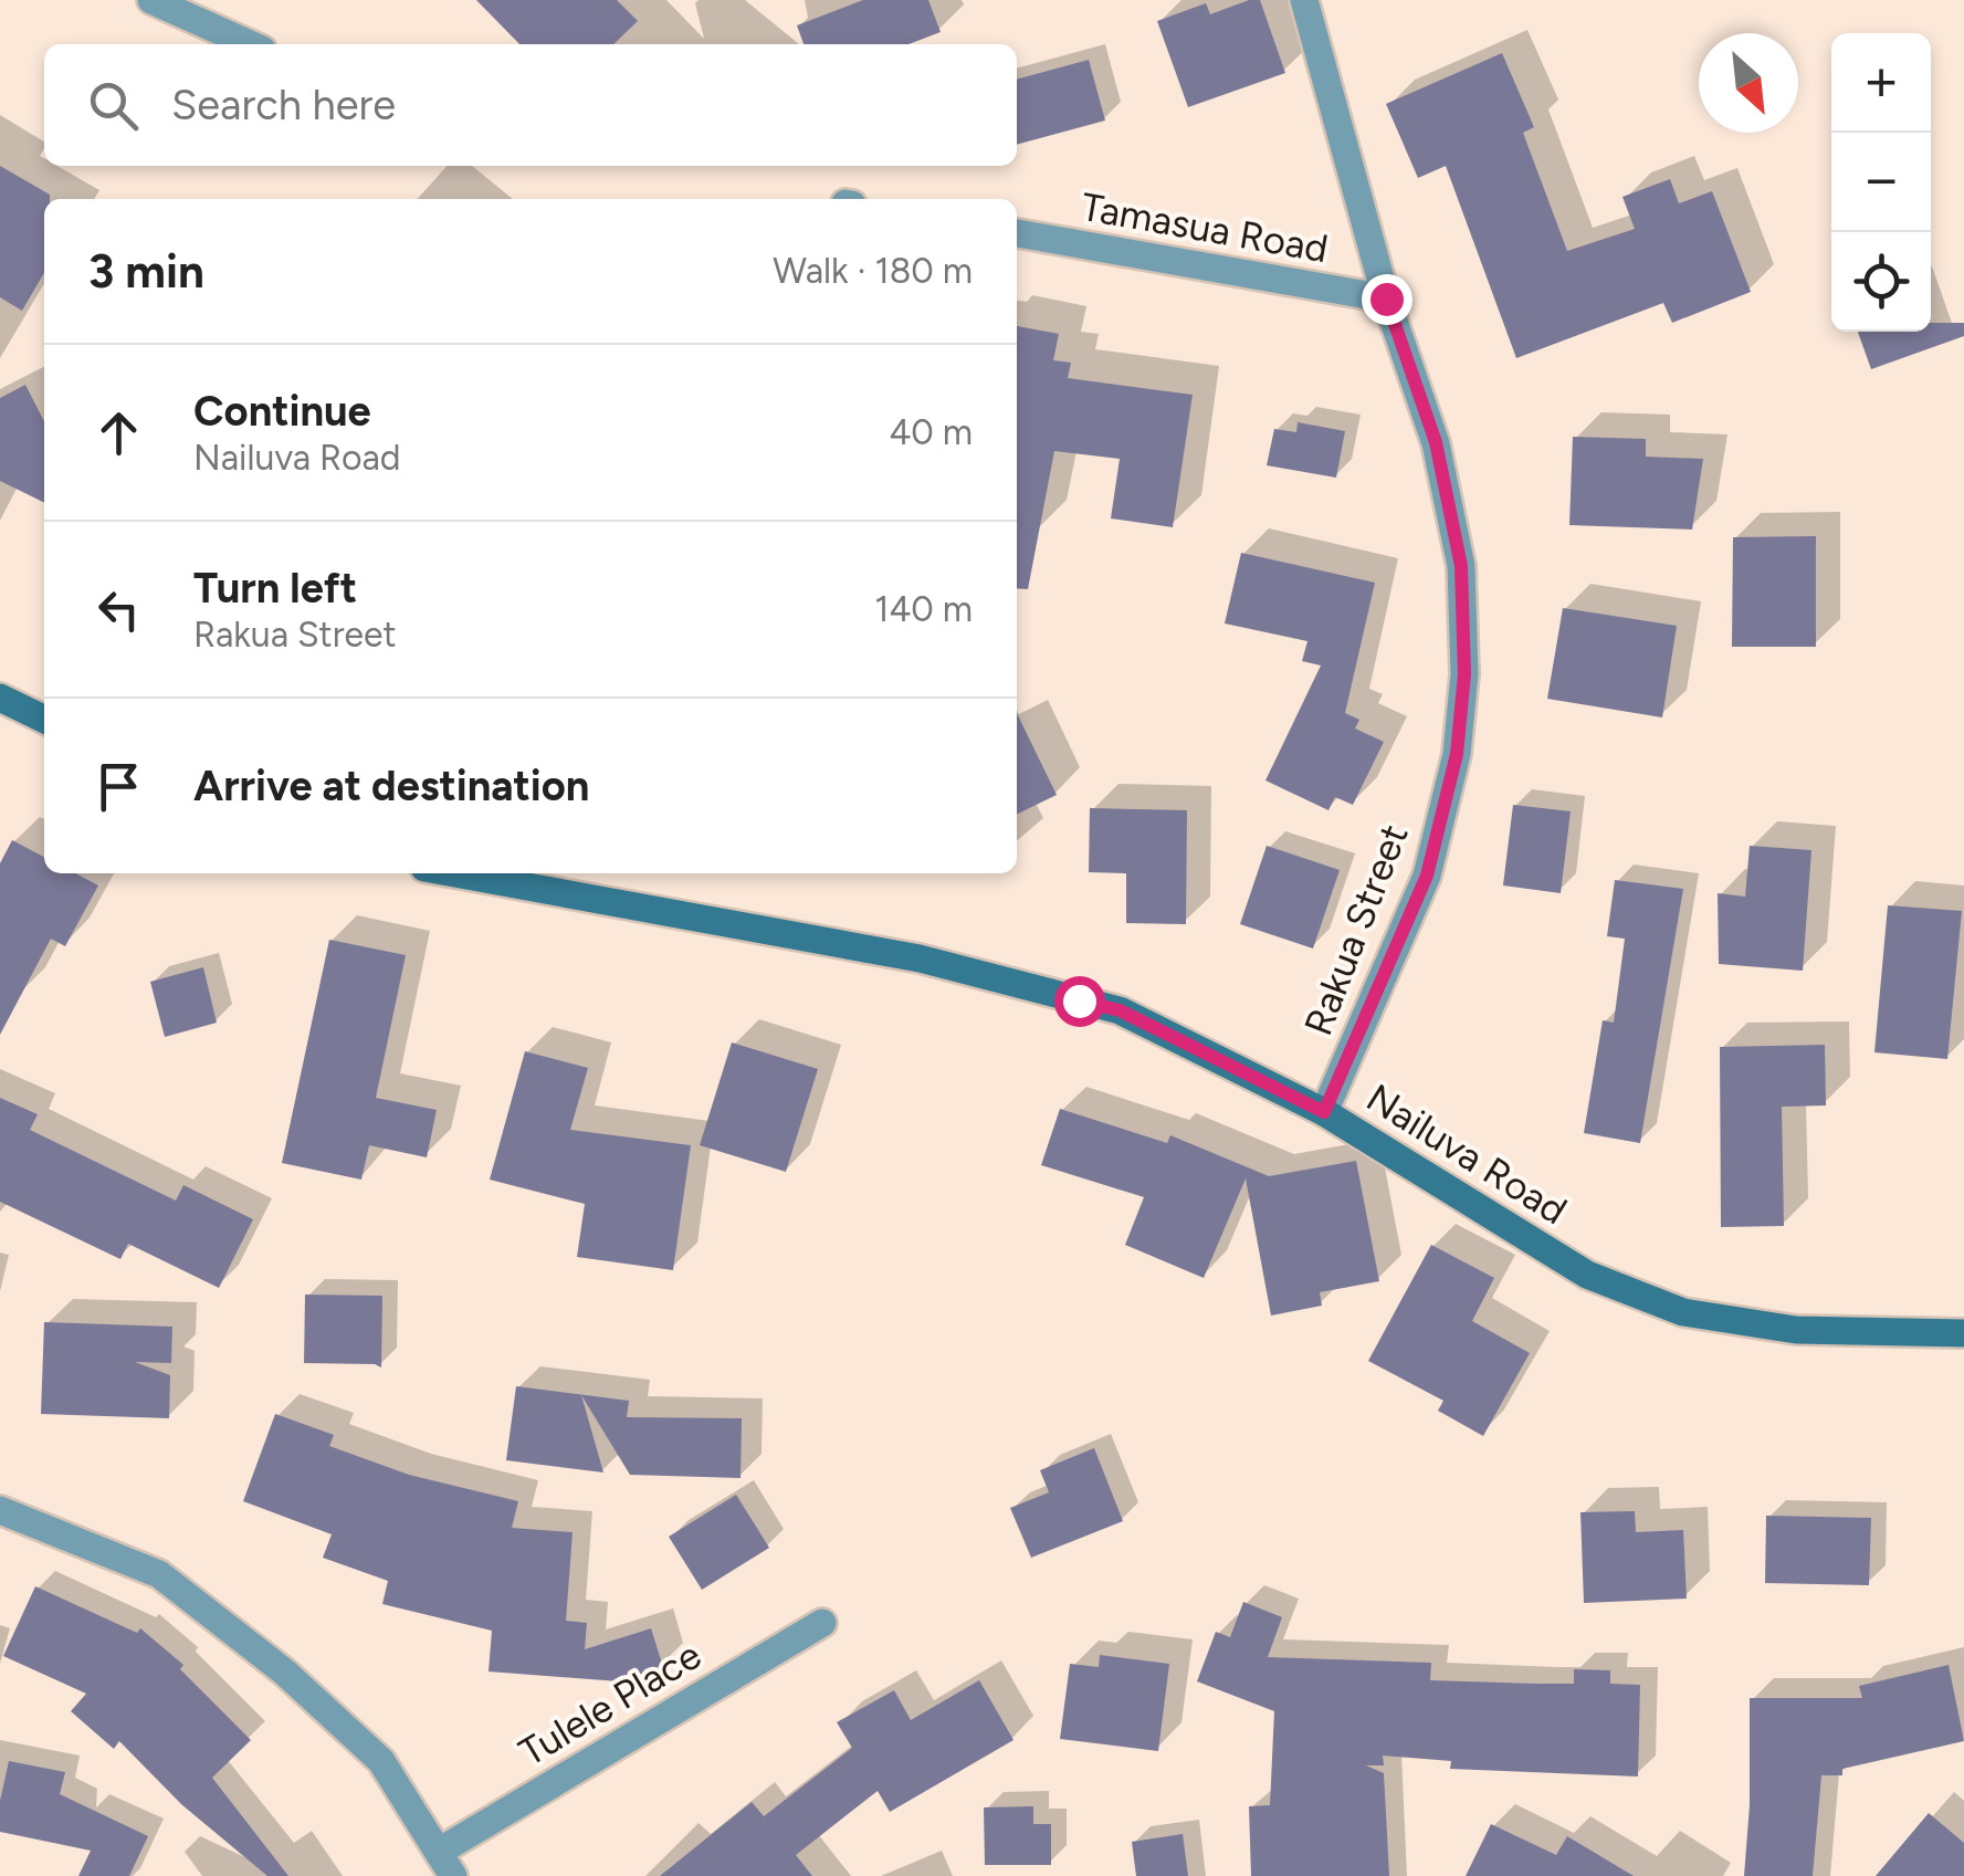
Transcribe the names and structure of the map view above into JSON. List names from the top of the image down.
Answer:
{
  "streets": {
    "main road": ["Nailuva Road"],
    "street": ["Tamasua Road", "Rakua Street", "Tulele Place"]
  },
  "crossings": [
    ["Tamasua Road", "Rakua Street"],
    ["Rakua Street", "Nailuva Road"]
  ],
  "north": "bottom right",
  "page": {
    "map_buttons": ["+", "−"],
    "search": "Search here",
    "heading": ["3 min", "Walk · 180 m"],
    "list": [
      ["Continue", "Nailuva Road", "40 m"],
      ["Turn left", "Rakua Street", "140 m"],
      "Arrive at destination"
    ]
  }
}
